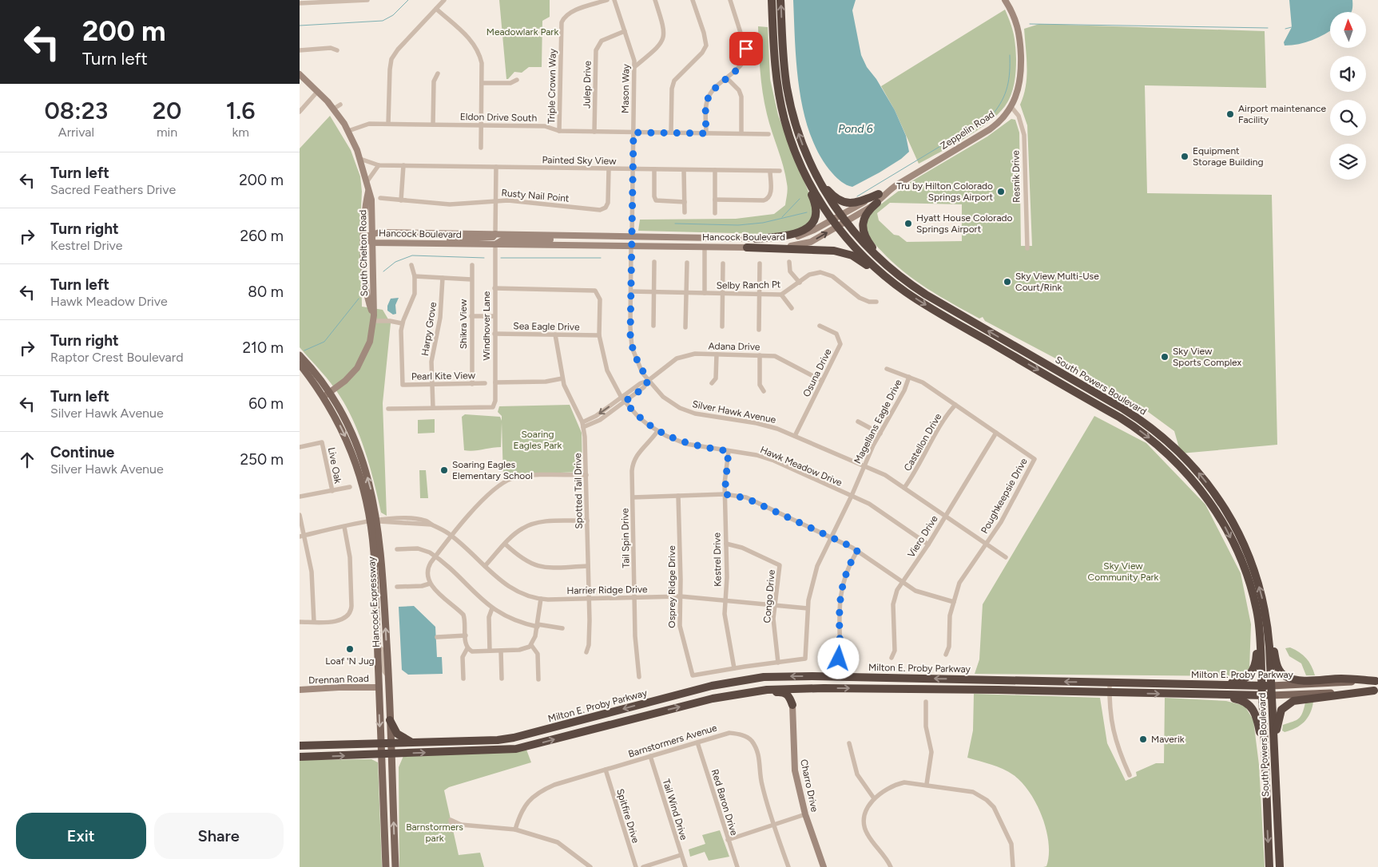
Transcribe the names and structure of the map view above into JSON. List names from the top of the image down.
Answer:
{
  "streets": {
    "highway": ["South Powers Boulevard", "Milton E. Proby Parkway"],
    "main road": [
      "Zeppelin Road",
      "Hancock Boulevard",
      "South Chelton Road",
      "Hancock Expressway",
      "Drennan Road",
      "Charro Drive"
    ],
    "street": [
      "Julep Drive",
      "Triple Crown Way",
      "Mason Way",
      "Eldon Drive South",
      "Painted Sky View",
      "Resnik Drive",
      "Rusty Nail Point",
      "Selby Ranch Pt",
      "Shikra View",
      "Windhover Lane",
      "Sea Eagle Drive",
      "Harpy Grove",
      "Adana Drive",
      "Osuna Drive",
      "Pearl Kite View",
      "Silver Hawk Avenue",
      "Magellans Eagle Drive",
      "Castellon Drive",
      "Live Oak",
      "Hawk Meadow Drive",
      "Spotted Tail Drive",
      "Poughkeepsie Drive",
      "Viero Drive",
      "Tail Spin Drive",
      "Kestrel Drive",
      "Osprey Ridge Drive",
      "Harrier Ridge Drive",
      "Congo Drive",
      "Barnstormers Avenue",
      "Red Baron Drive",
      "Tail Wind Drive",
      "Spitfire Drive"
    ]
  },
  "crossings": [
    ["Julep Drive", "Mason Way"],
    ["Julep Drive", "Eldon Drive South"],
    ["Triple Crown Way", "Eldon Drive South"],
    ["Mason Way", "Eldon Drive South"],
    ["Eldon Drive South", "South Chelton Road"],
    ["Zeppelin Road", "Resnik Drive"],
    ["Zeppelin Road", "Hancock Boulevard"],
    ["Zeppelin Road", "South Powers Boulevard"],
    ["Painted Sky View", "Rusty Nail Point"],
    ["Painted Sky View", "South Chelton Road"],
    ["Hancock Boulevard", "South Chelton Road"],
    ["Hancock Boulevard", "Windhover Lane"],
    ["Hancock Boulevard", "South Powers Boulevard"],
    ["Hancock Boulevard", "Silver Hawk Avenue"],
    ["South Chelton Road", "Hancock Expressway"],
    ["Selby Ranch Pt", "Silver Hawk Avenue"],
    ["Shikra View", "Pearl Kite View"],
    ["Windhover Lane", "Sea Eagle Drive"],
    ["Windhover Lane", "Harpy Grove"],
    ["Windhover Lane", "Hawk Meadow Drive"],
    ["Sea Eagle Drive", "Hawk Meadow Drive"],
    ["Sea Eagle Drive", "Spotted Tail Drive"],
    ["Harpy Grove", "Pearl Kite View"],
    ["Adana Drive", "Osuna Drive"],
    ["Adana Drive", "Silver Hawk Avenue"],
    ["Adana Drive", "Hawk Meadow Drive"],
    ["Adana Drive", "Spotted Tail Drive"],
    ["Osuna Drive", "Silver Hawk Avenue"],
    ["South Powers Boulevard", "Milton E. Proby Parkway"],
    ["Silver Hawk Avenue", "Magellans Eagle Drive"],
    ["Silver Hawk Avenue", "Castellon Drive"],
    ["Silver Hawk Avenue", "Poughkeepsie Drive"],
    ["Silver Hawk Avenue", "Viero Drive"],
    ["Magellans Eagle Drive", "Hawk Meadow Drive"],
    ["Magellans Eagle Drive", "Poughkeepsie Drive"],
    ["Magellans Eagle Drive", "Kestrel Drive"],
    ["Magellans Eagle Drive", "Osprey Ridge Drive"],
    ["Magellans Eagle Drive", "Harrier Ridge Drive"],
    ["Magellans Eagle Drive", "Congo Drive"],
    ["Castellon Drive", "Poughkeepsie Drive"],
    ["Hawk Meadow Drive", "Viero Drive"],
    ["Hawk Meadow Drive", "Tail Spin Drive"],
    ["Hawk Meadow Drive", "Kestrel Drive"],
    ["Spotted Tail Drive", "Harrier Ridge Drive"],
    ["Poughkeepsie Drive", "Viero Drive"],
    ["Tail Spin Drive", "Harrier Ridge Drive"],
    ["Kestrel Drive", "Harrier Ridge Drive"],
    ["Kestrel Drive", "Congo Drive"],
    ["Osprey Ridge Drive", "Harrier Ridge Drive"],
    ["Harrier Ridge Drive", "Congo Drive"],
    ["Harrier Ridge Drive", "Hancock Expressway"],
    ["Hancock Expressway", "Milton E. Proby Parkway"],
    ["Hancock Expressway", "Drennan Road"],
    ["Barnstormers Avenue", "Red Baron Drive"],
    ["Barnstormers Avenue", "Tail Wind Drive"],
    ["Barnstormers Avenue", "Spitfire Drive"]
  ],
  "water": ["Pond 6"],
  "parks": [
    "Meadowlark Park",
    "Soaring Eagles Park",
    "Sky View Community Park",
    "Barnstormers park"
  ],
  "places": [
    "Airport maintenance Facility",
    "Equipment Storage Building",
    "Tru by Hilton Colorado Springs Airport",
    "Hyatt House Colorado Springs Airport",
    "Sky View Multi-Use Court/Rink",
    "Sky View Sports Complex",
    "Soaring Eagles Elementary School",
    "Loaf 'N Jug",
    "Maverik"
  ],
  "north": "top",
  "page": {
    "turn": ["200 m", "Turn left"],
    "eta": [
      "08:23",
      "Arrival",
      "20",
      "min",
      "1.6",
      "km"
    ],
    "list": [
      {
        "name": "Turn left",
        "note": "Sacred Feathers Drive",
        "value": "200 m"
      },
      {
        "name": "Turn right",
        "note": "Kestrel Drive",
        "value": "260 m"
      },
      {
        "name": "Turn left",
        "note": "Hawk Meadow Drive",
        "value": "80 m"
      },
      {
        "name": "Turn right",
        "note": "Raptor Crest Boulevard",
        "value": "210 m"
      },
      {
        "name": "Turn left",
        "note": "Silver Hawk Avenue",
        "value": "60 m"
      },
      {
        "name": "Continue",
        "note": "Silver Hawk Avenue",
        "value": "250 m"
      }
    ],
    "buttons": ["Exit", "Share"]
  }
}
